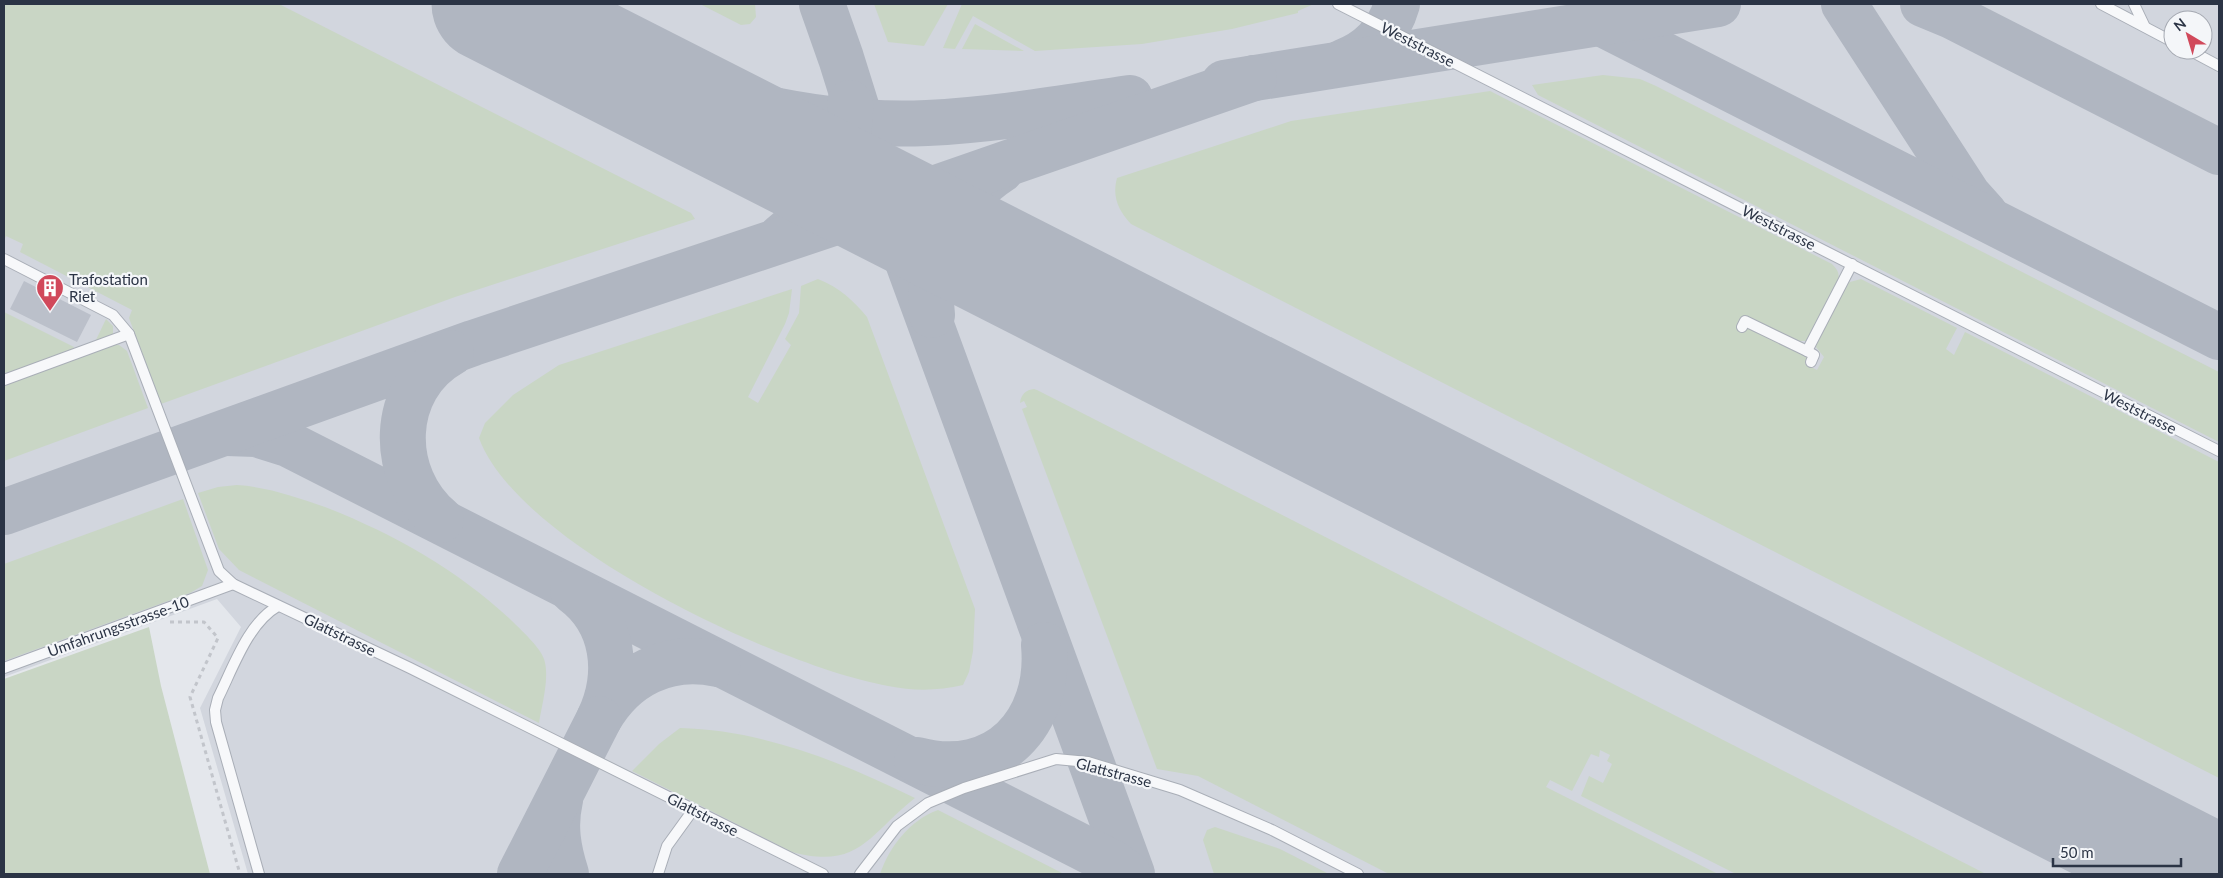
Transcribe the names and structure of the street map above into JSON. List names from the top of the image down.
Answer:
{
  "streets": {
    "lane": ["Weststrasse", "Umfahrungsstrasse-10", "Glattstrasse"]
  },
  "crossings": [
    ["Umfahrungsstrasse-10", "Glattstrasse"]
  ],
  "places": {
    "building": ["Trafostation Riet"]
  },
  "scale_bar": "50 m",
  "north": "top left"
}
